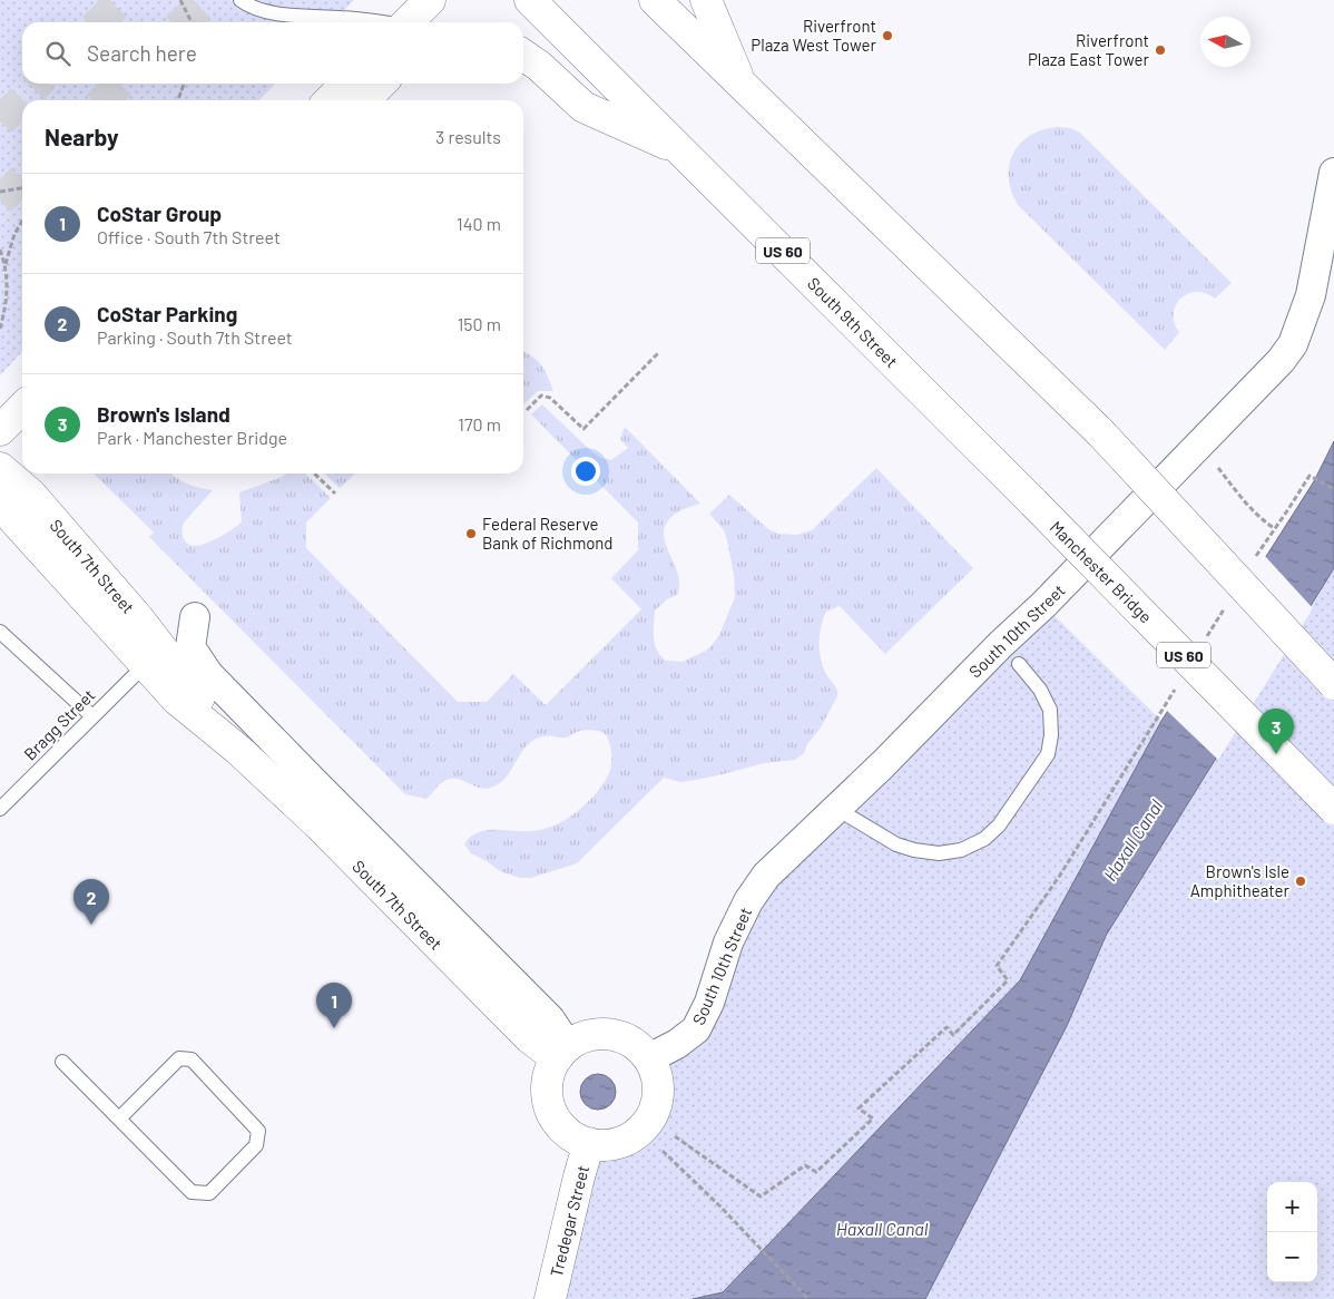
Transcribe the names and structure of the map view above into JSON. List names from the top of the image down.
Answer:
{
  "streets": {
    "main road": [
      "US 60",
      "South 9th Street",
      "South 7th Street",
      "Manchester Bridge",
      "Tredegar Street"
    ],
    "street": ["South 10th Street"],
    "lane": ["Bragg Street"]
  },
  "crossings": [
    ["South 9th Street", "Manchester Bridge"],
    ["South 7th Street", "South 10th Street"],
    ["South 7th Street", "Bragg Street"],
    ["South 7th Street", "Tredegar Street"],
    ["South 10th Street", "Tredegar Street"]
  ],
  "water": ["Haxall Canal"],
  "places": [
    "Riverfront Plaza West Tower",
    "Riverfront Plaza East Tower",
    "Federal Reserve Bank of Richmond",
    "Brown's Isle Amphitheater"
  ],
  "north": "left",
  "page": {
    "search": "Search here",
    "heading": ["Nearby", "3 results"],
    "list": [
      {
        "mark": "1",
        "name": "CoStar Group",
        "note": "Office · South 7th Street",
        "value": "140 m"
      },
      {
        "mark": "2",
        "name": "CoStar Parking",
        "note": "Parking · South 7th Street",
        "value": "150 m"
      },
      {
        "mark": "3",
        "name": "Brown's Island",
        "note": "Park · Manchester Bridge",
        "value": "170 m"
      }
    ],
    "pins": ["3", "2", "1"],
    "map_buttons": ["+", "−"]
  }
}
